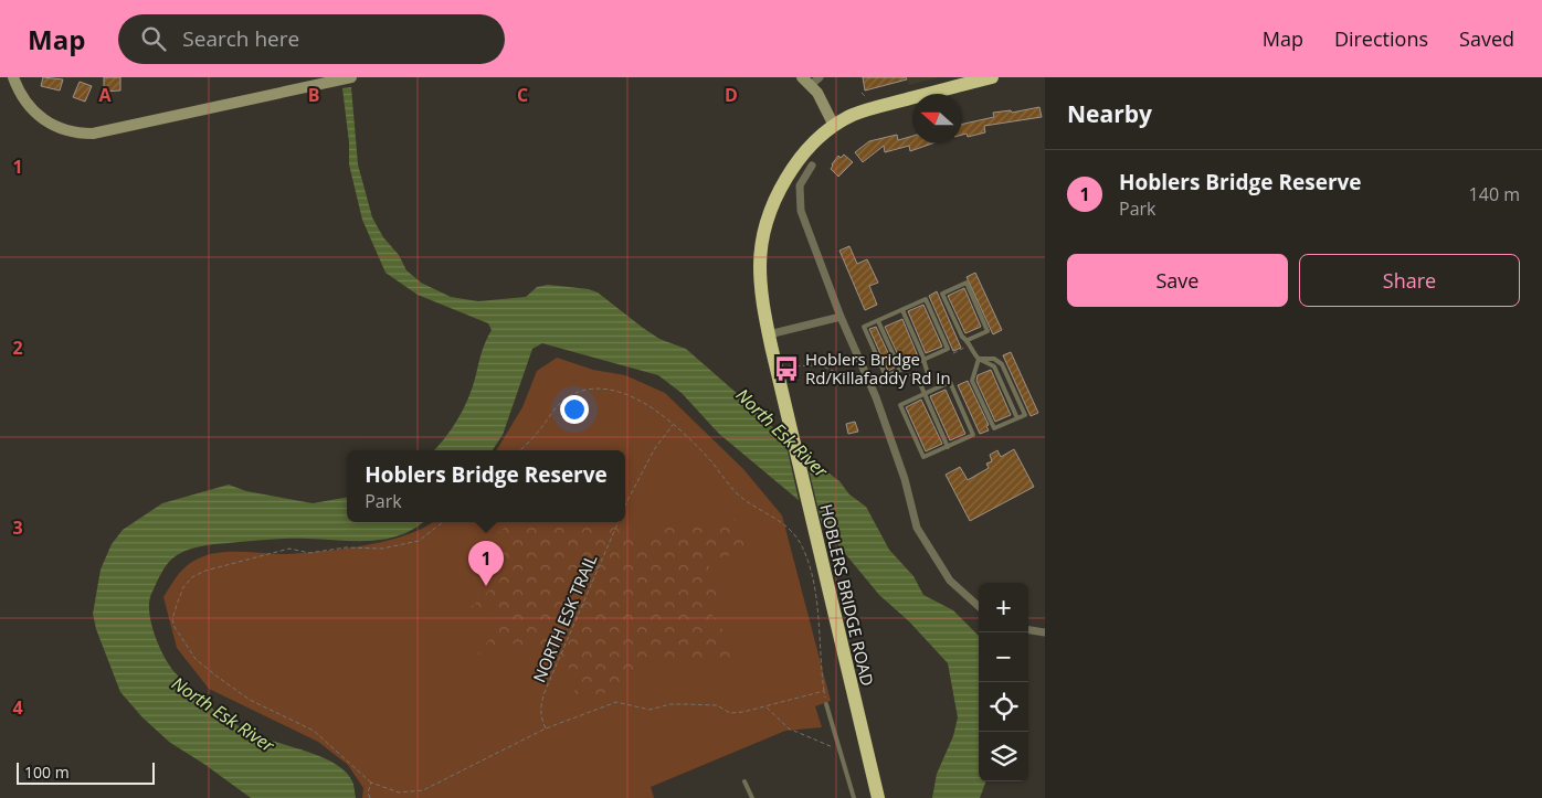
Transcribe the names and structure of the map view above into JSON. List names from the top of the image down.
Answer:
{
  "streets": {
    "highway": ["HOBLERS BRIDGE ROAD"],
    "path": ["NORTH ESK TRAIL"]
  },
  "water": ["North Esk River"],
  "places": {
    "bus stop": ["Hoblers Bridge Rd/Killafaddy Rd In"]
  },
  "scale_bar": "100 m",
  "north": "left",
  "page": {
    "header": "Map",
    "search": "Search here",
    "nav": ["Map", "Directions", "Saved"],
    "heading": "Nearby",
    "list": [
      {
        "mark": "1",
        "name": "Hoblers Bridge Reserve",
        "note": "Park",
        "value": "140 m"
      }
    ],
    "buttons": ["Save", "Share"],
    "popup": ["Hoblers Bridge Reserve", "Park"],
    "pins": "1",
    "map_buttons": ["+", "−"],
    "scale": "100 m"
  },
  "grid": {
    "columns": [
      "A",
      "B",
      "C",
      "D"
    ],
    "rows": [
      "1",
      "2",
      "3",
      "4"
    ]
  }
}
